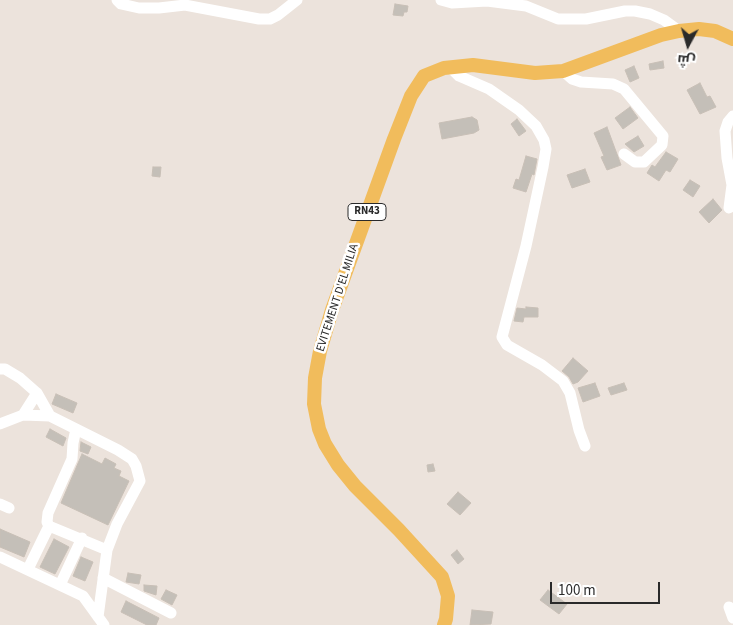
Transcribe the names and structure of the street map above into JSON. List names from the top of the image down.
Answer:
{
  "streets": {
    "main road": ["RN43", "EVITEMENT D'EL MILIA"]
  },
  "scale_bar": "100 m",
  "north": "bottom"
}
